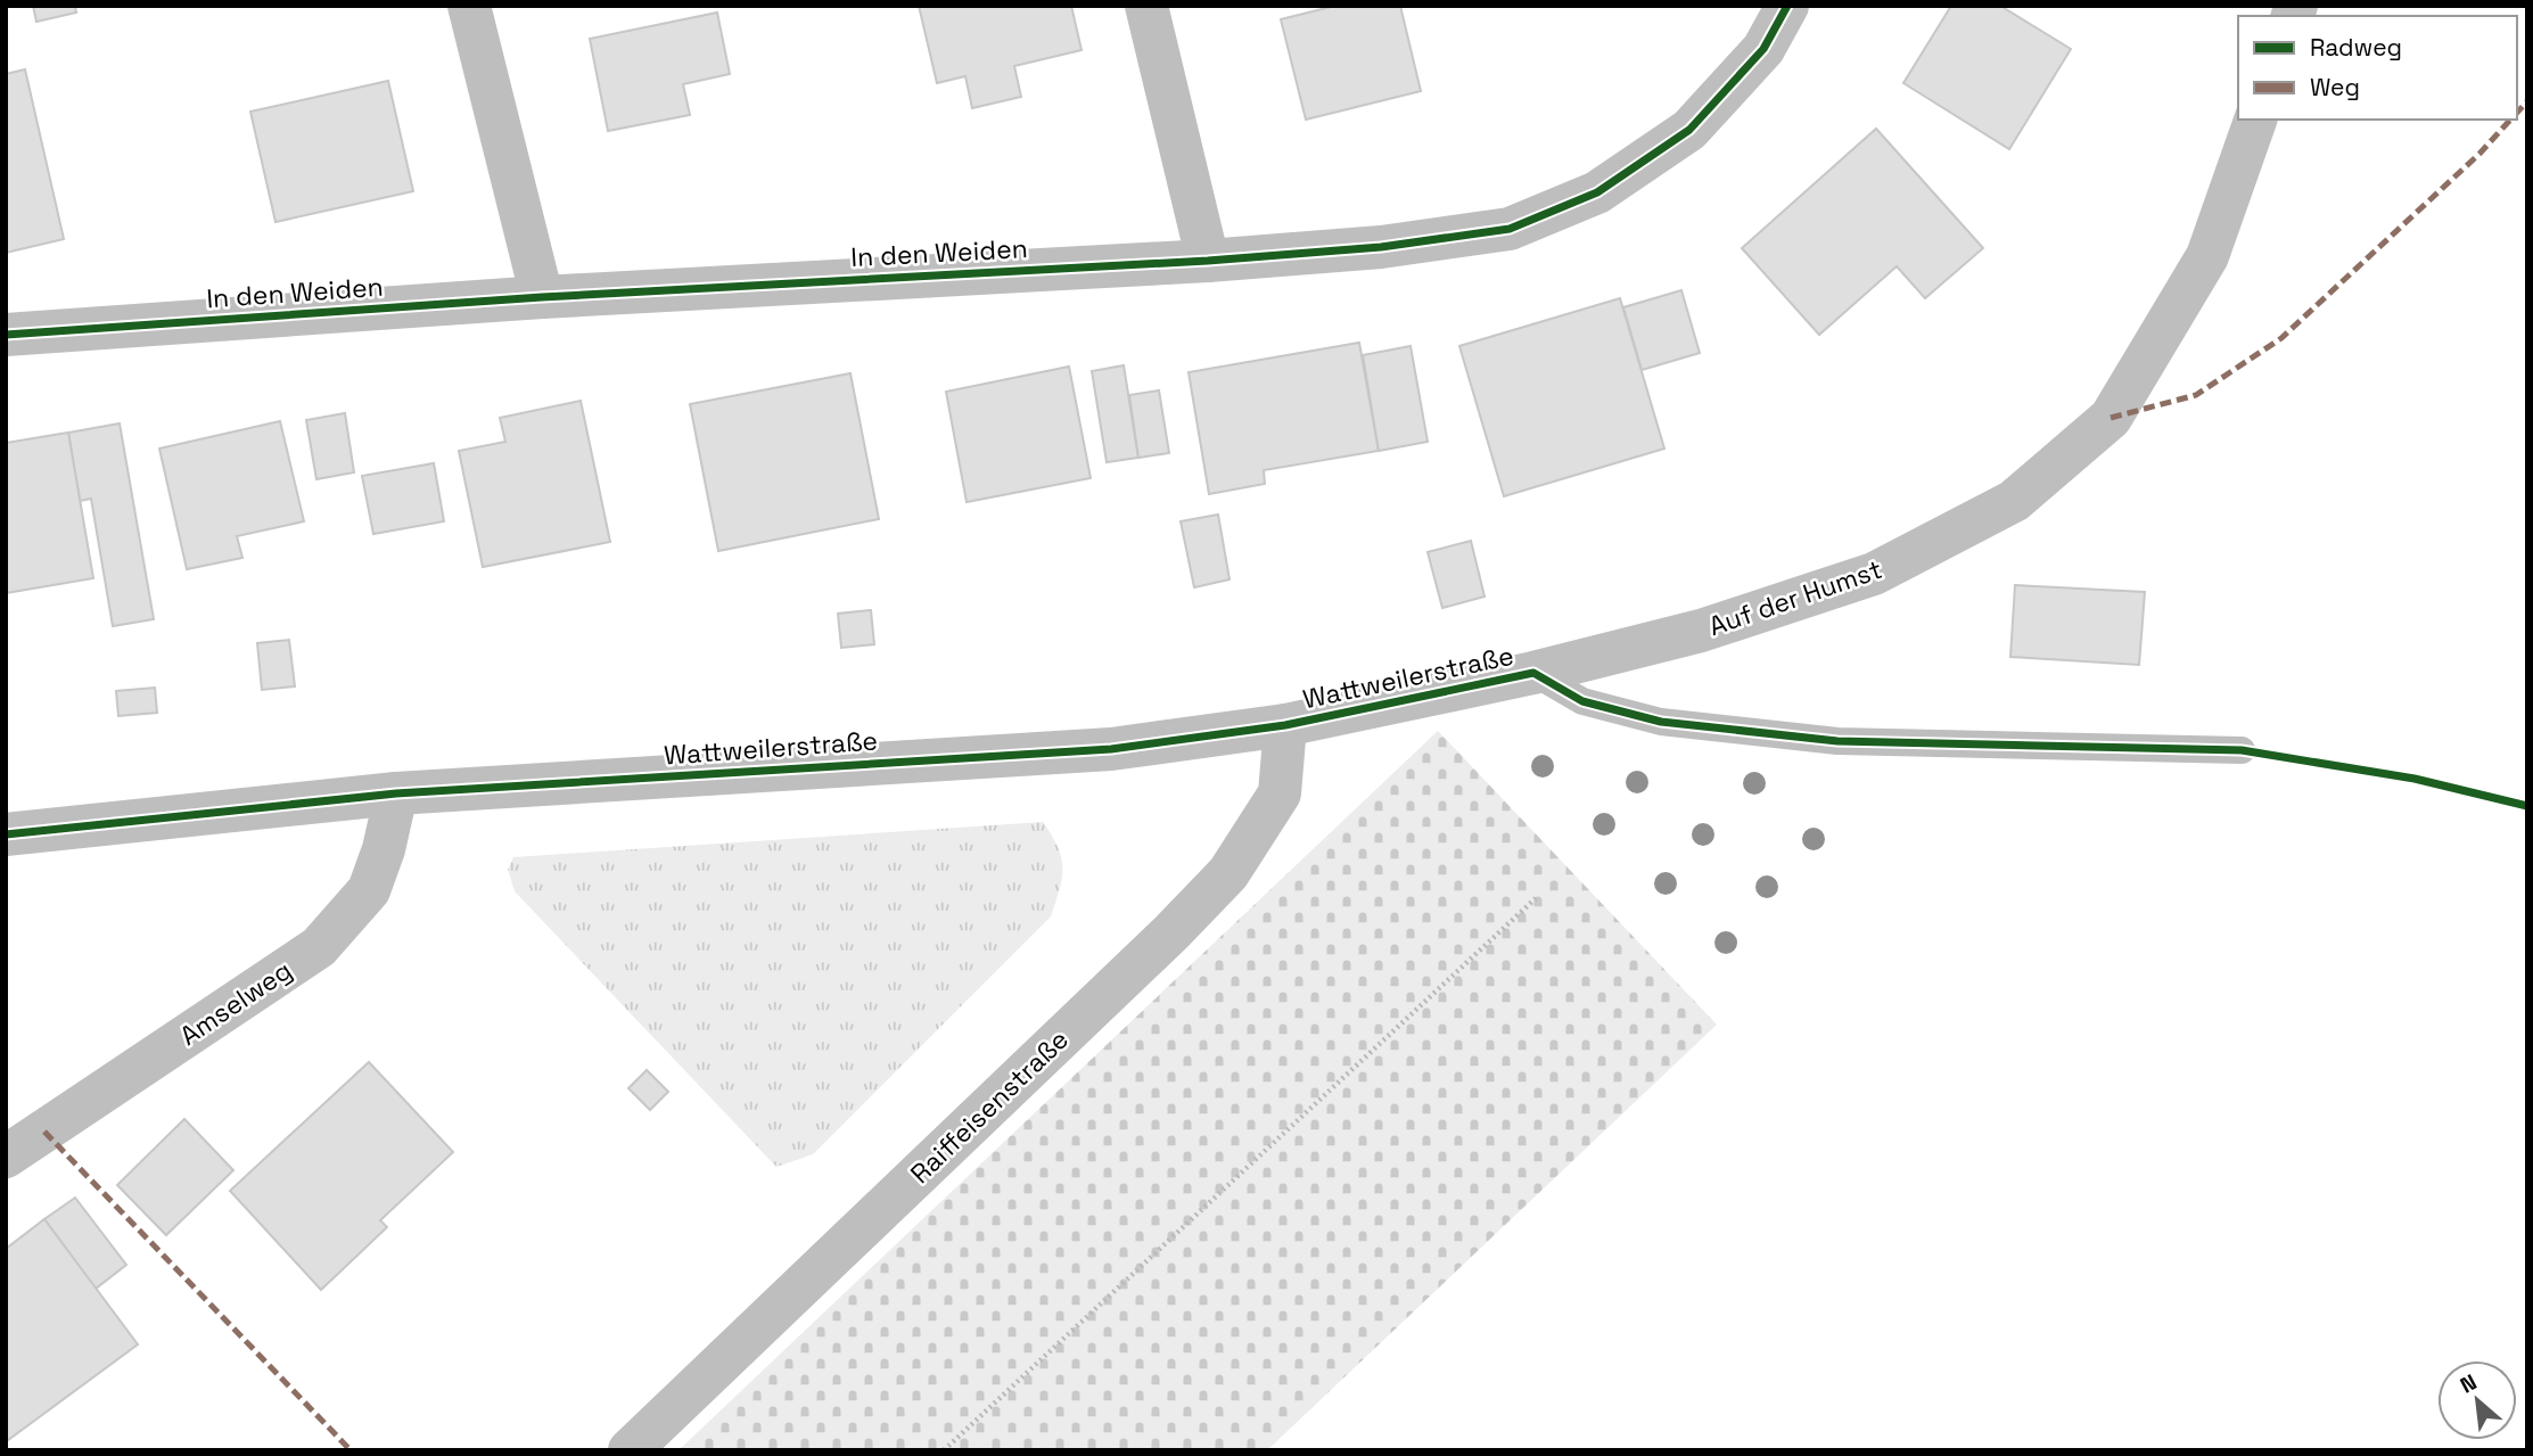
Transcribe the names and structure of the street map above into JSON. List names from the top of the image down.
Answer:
{
  "streets": {
    "street": [
      "In den Weiden",
      "Auf der Humst",
      "Wattweilerstraße",
      "Amselweg",
      "Raiffeisenstraße"
    ]
  },
  "crossings": [
    ["Auf der Humst", "Wattweilerstraße"],
    ["Wattweilerstraße", "Amselweg"],
    ["Wattweilerstraße", "Raiffeisenstraße"]
  ],
  "legend": ["Radweg", "Weg"],
  "north": "top left"
}
